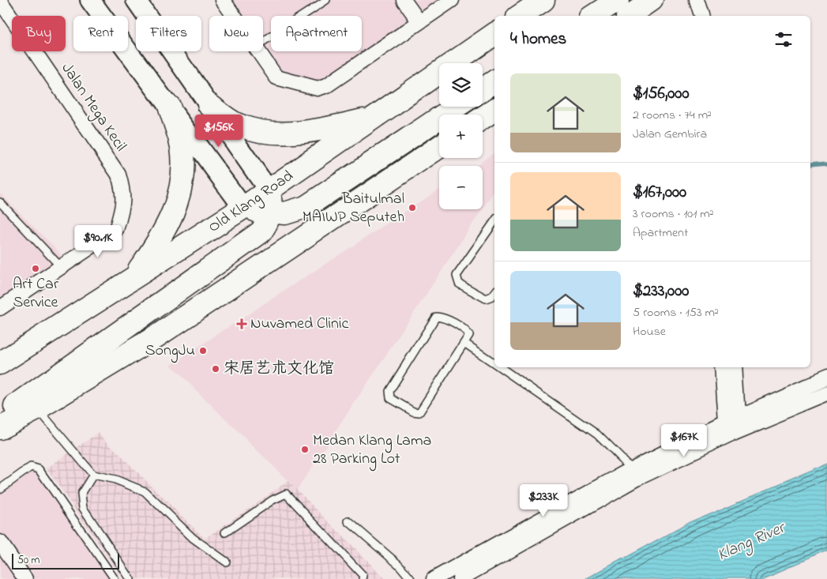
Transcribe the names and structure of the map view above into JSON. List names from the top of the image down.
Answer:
{
  "streets": {
    "main road": ["Old Klang Road"],
    "street": ["Jalan Mega Kecil"]
  },
  "water": ["Klang River"],
  "places": {
    "other": [
      "Baitulmal MAIWP Seputeh",
      "Art Car Service",
      "SongJu",
      "宋居艺术文化馆",
      "Medan Klang Lama 28 Parking Lot"
    ],
    "health": ["Nuvamed Clinic"]
  },
  "scale_bar": "50 m",
  "page": {
    "chip": [
      "Buy",
      "Rent",
      "Filters",
      "New",
      "Apartment"
    ],
    "heading": "4 homes",
    "map_buttons": ["+", "−"],
    "list": [
      {
        "name": "$156,000",
        "note": "2 rooms · 74 m² · Jalan Gembira"
      },
      {
        "name": "$167,000",
        "note": "3 rooms · 101 m² · Apartment"
      },
      {
        "name": "$233,000",
        "note": "5 rooms · 153 m² · House"
      }
    ],
    "price": [
      "$156K",
      "$90.1K",
      "$167K",
      "$233K"
    ],
    "scale": "50 m"
  }
}
